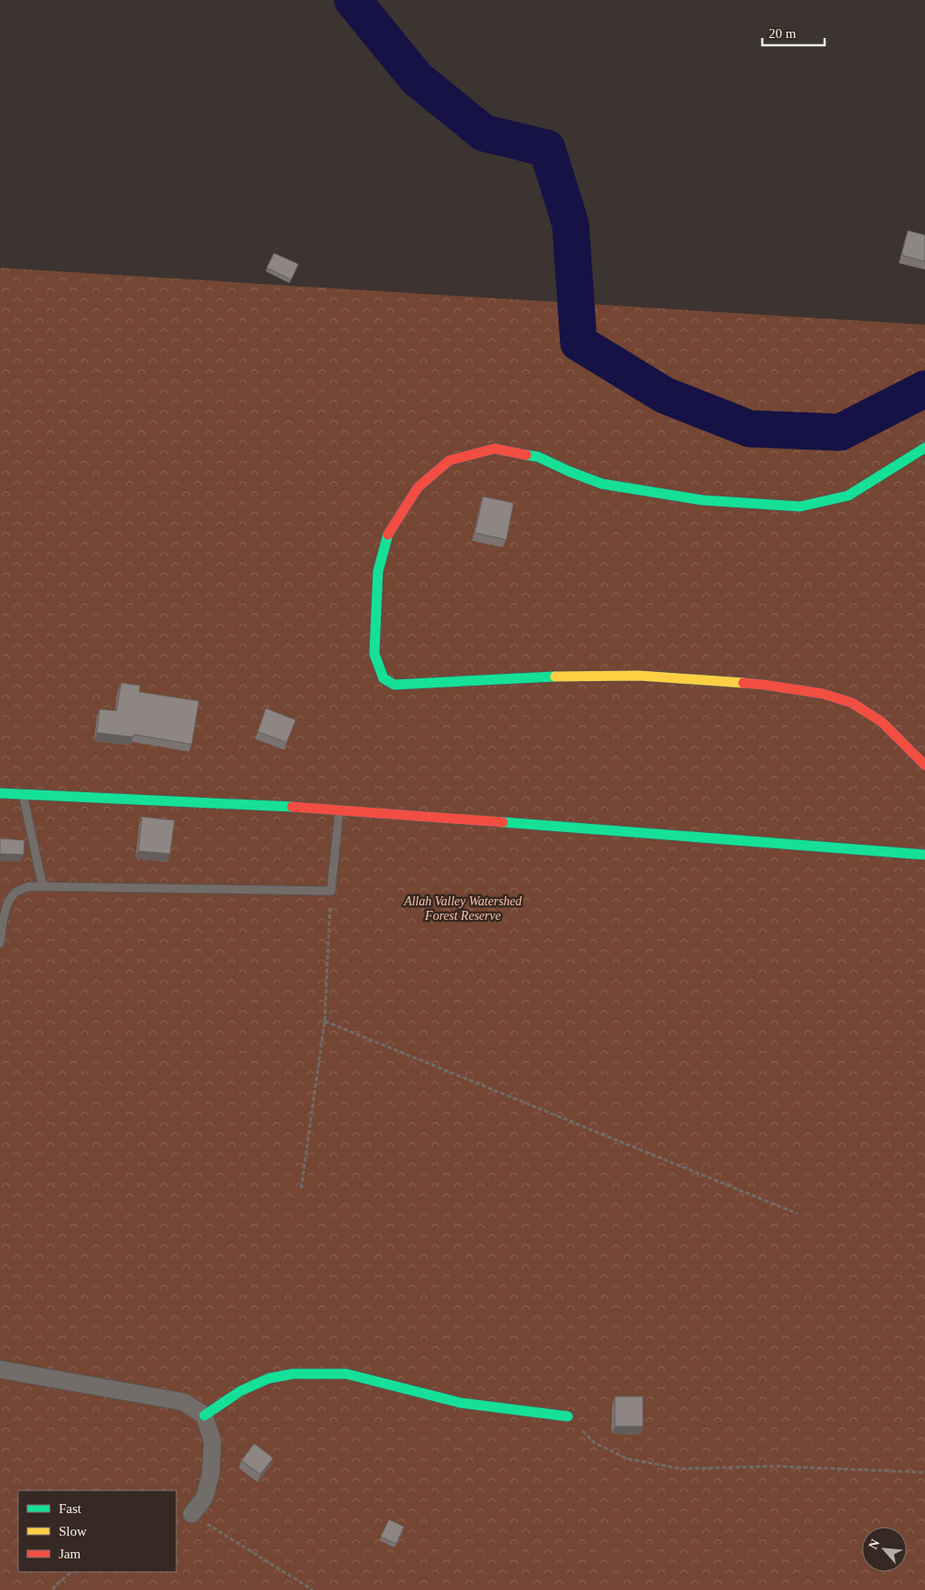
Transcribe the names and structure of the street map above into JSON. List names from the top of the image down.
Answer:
{
  "parks": ["Allah Valley Watershed Forest Reserve"],
  "legend": ["Fast", "Slow", "Jam"],
  "scale_bar": "20 m",
  "north": "top left"
}
